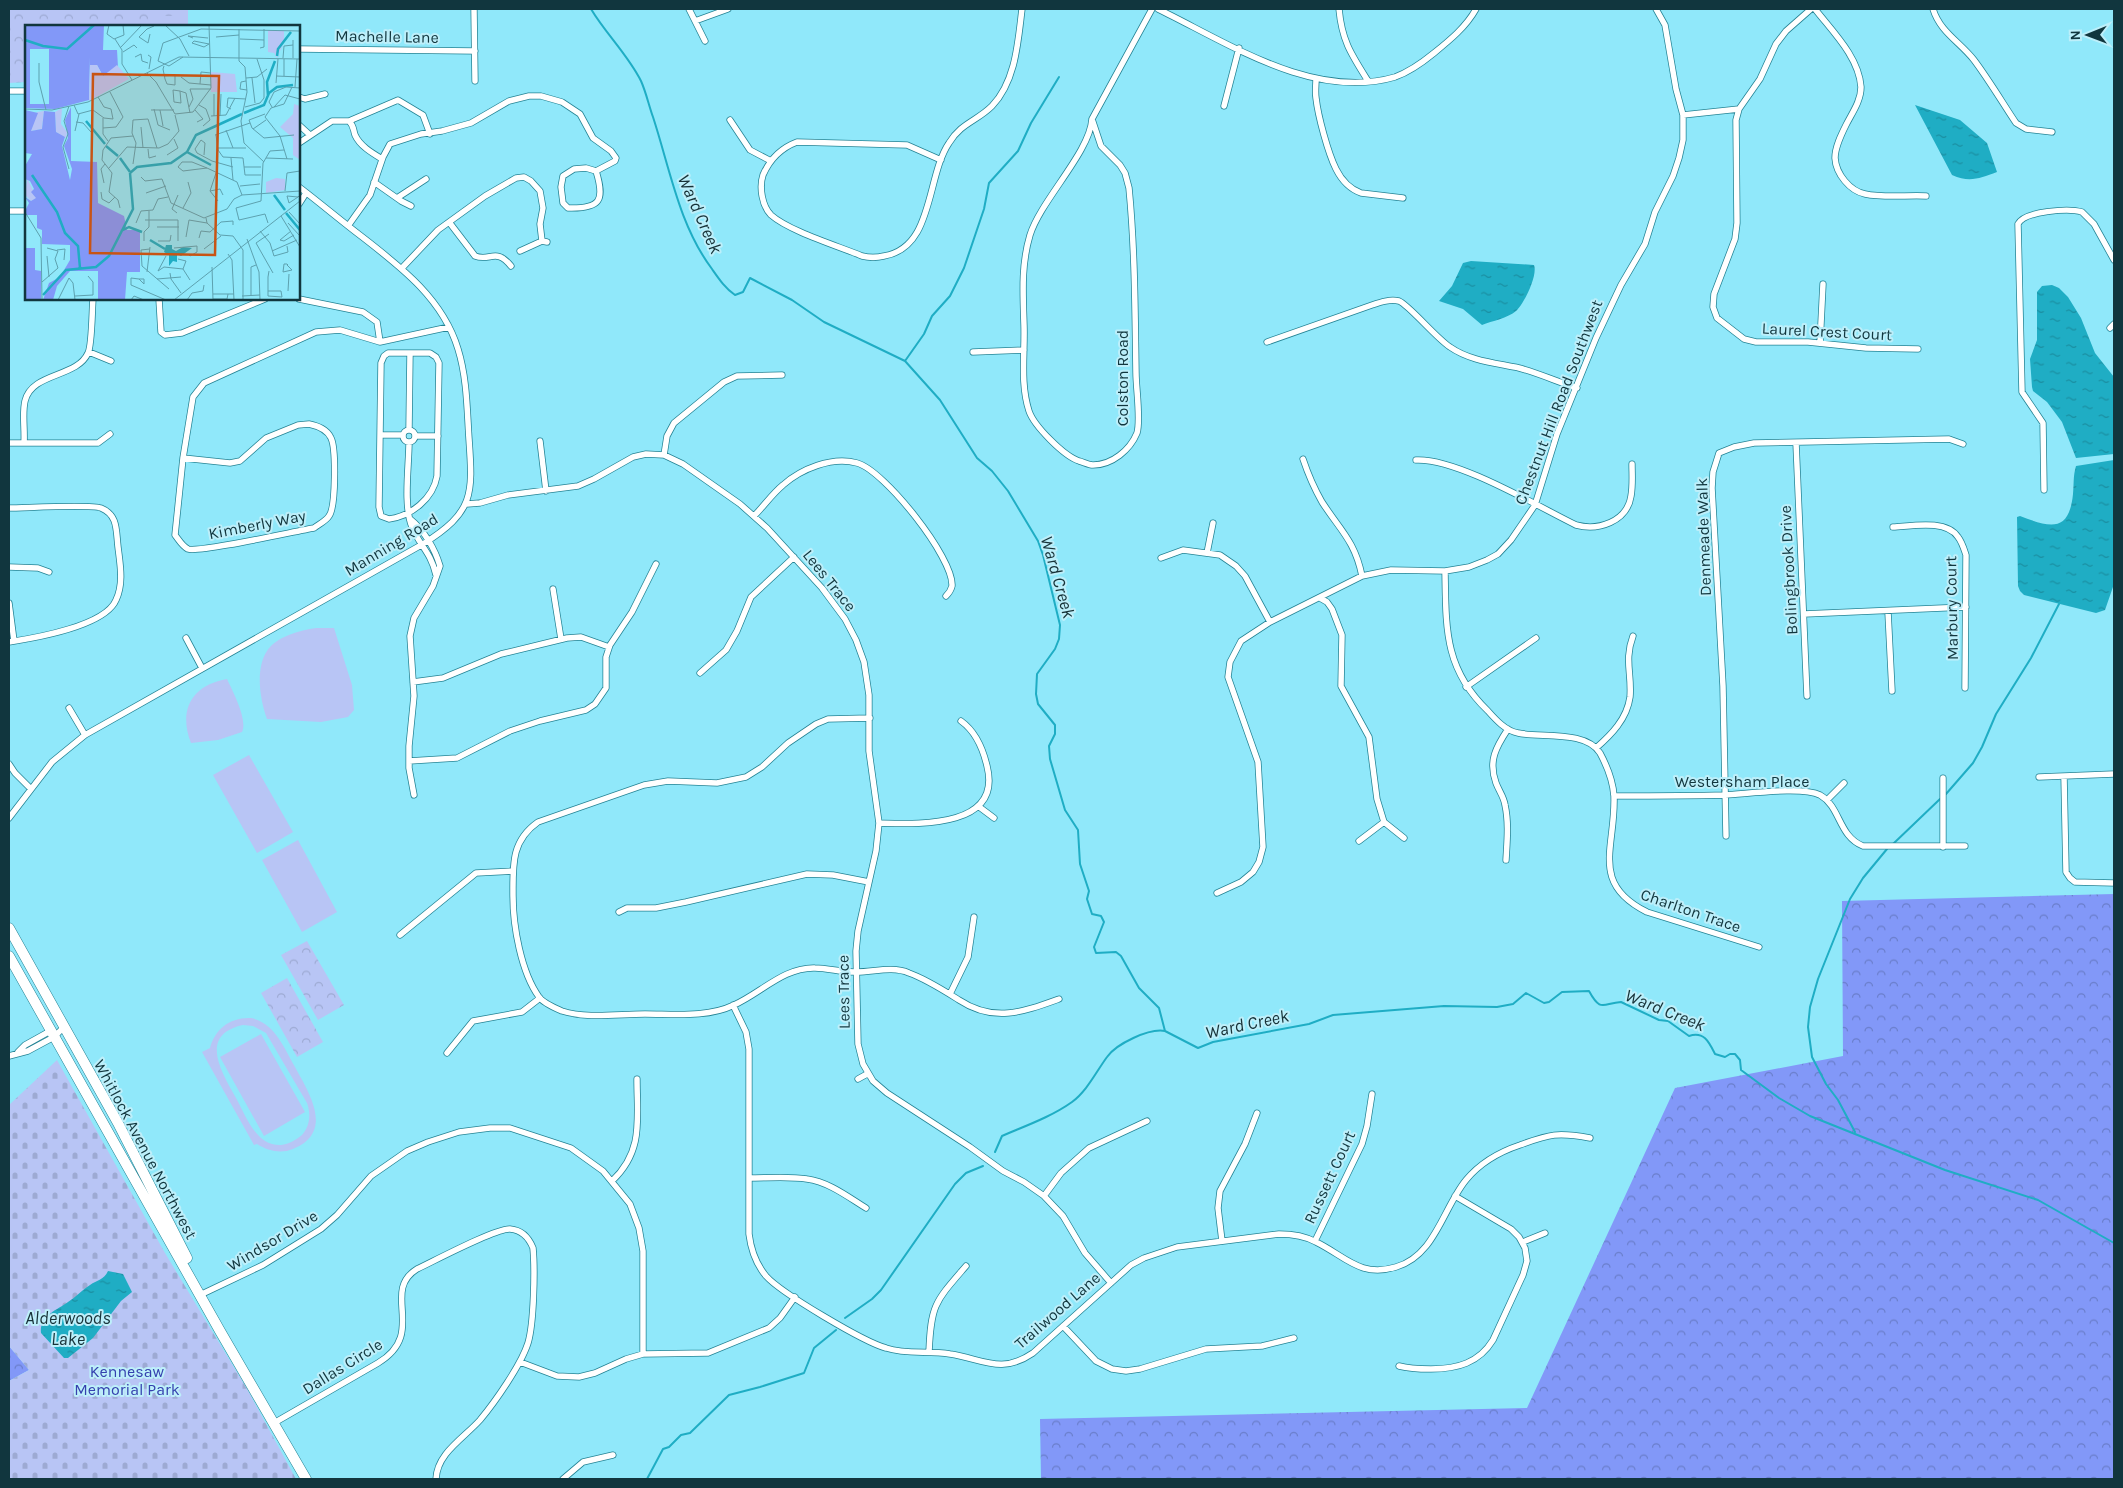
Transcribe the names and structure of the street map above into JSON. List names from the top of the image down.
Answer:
{
  "streets": {
    "highway": ["Whitlock Avenue Northwest"],
    "street": [
      "Machelle Lane",
      "Laurel Crest Court",
      "Colston Road",
      "Chestnut Hill Road Southwest",
      "Kimberly Way",
      "Denmeade Walk",
      "Manning Road",
      "Bolingbrook Drive",
      "Lees Trace",
      "Marbury Court",
      "Westersham Place",
      "Charlton Trace",
      "Russett Court",
      "Windsor Drive",
      "Trailwood Lane",
      "Dallas Circle"
    ]
  },
  "crossings": [
    ["Denmeade Walk", "Bolingbrook Drive"],
    ["Denmeade Walk", "Westersham Place"],
    ["Manning Road", "Lees Trace"],
    ["Lees Trace", "Trailwood Lane"],
    ["Westersham Place", "Charlton Trace"],
    ["Whitlock Avenue Northwest", "Windsor Drive"],
    ["Whitlock Avenue Northwest", "Dallas Circle"],
    ["Russett Court", "Trailwood Lane"]
  ],
  "water": ["Ward Creek", "Alderwoods Lake"],
  "parks": ["Kennesaw Memorial Park"],
  "north": "left"
}
